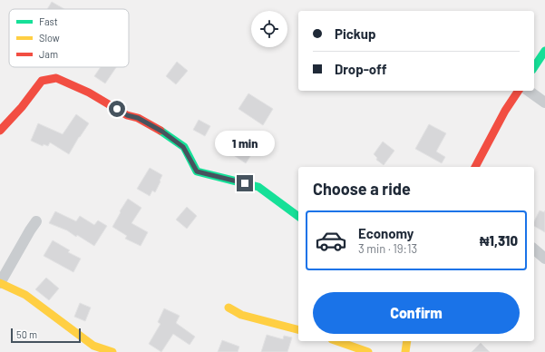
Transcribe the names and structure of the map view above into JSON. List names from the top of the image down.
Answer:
{
  "legend": ["Fast", "Slow", "Jam"],
  "scale_bar": "50 m",
  "page": {
    "banner": ["Pickup", "Drop-off"],
    "bubble": "1 min",
    "heading": "Choose a ride",
    "list": [
      {
        "name": "Economy",
        "note": "3 min · 19:13",
        "value": "₦1,310"
      }
    ],
    "buttons": "Confirm",
    "scale": "50 m"
  }
}
